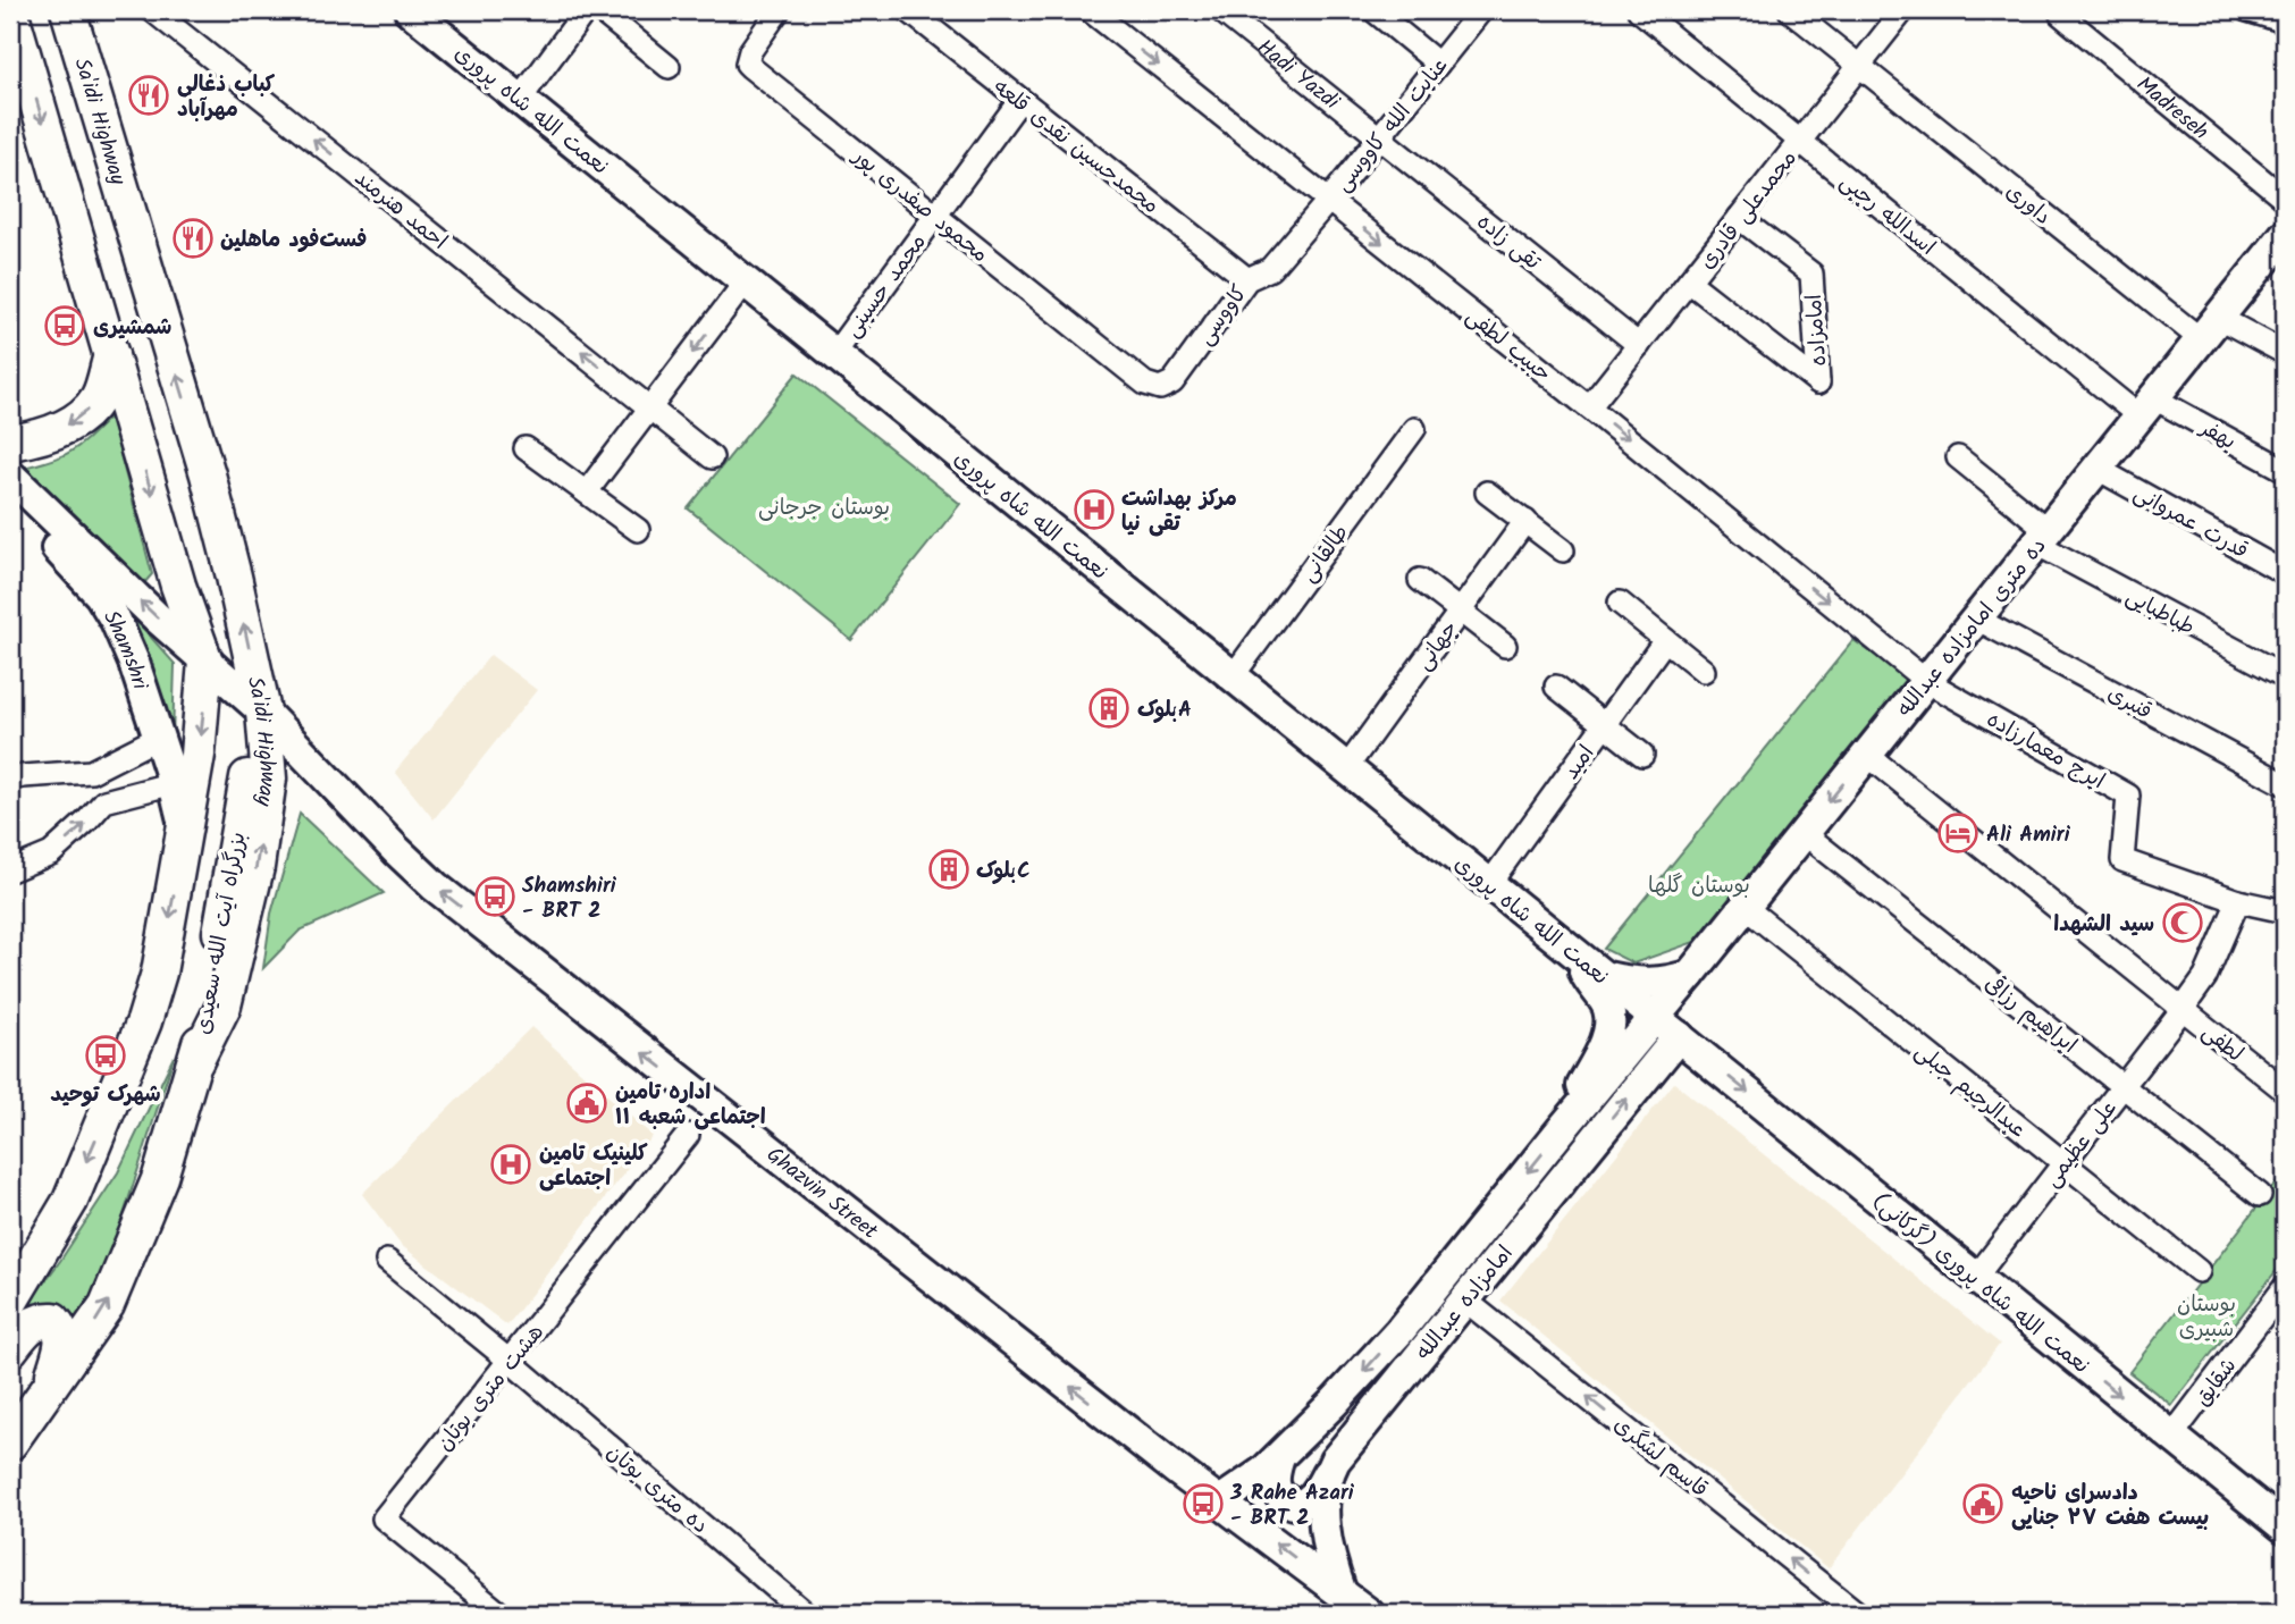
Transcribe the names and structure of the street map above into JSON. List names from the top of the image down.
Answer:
{
  "streets": {
    "highway": ["Sa'idi Highway", "بزرگراه آیت الله سعیدی"],
    "main road": [
      "نعمت الله شاه پروری",
      "ده متری امامزاده عبدالله",
      "Shamshri",
      "Ghazvin Street",
      "نعمت الله شاه پروری (گرکانی)",
      "امامزاده عبدالله"
    ],
    "street": [
      "Hadi Yazdi",
      "Madreseh",
      "عنایت‌ الله کاووسی",
      "محمدحسین نقدی قلعه",
      "داوری",
      "محمود صفدری پور",
      "احمد هنرمند",
      "محمدعلی قادری",
      "اسدالله رجبی",
      "تقی زاده",
      "محمد حسینی",
      "کاووسی",
      "امامزاده",
      "حبیب لطفی",
      "بهفر",
      "قدرت عمروانی",
      "طالقانی",
      "طباطبایی",
      "جهانی",
      "قنبری",
      "ایرج معمارزاده",
      "امید",
      "ابراهیم رزاقی",
      "لطفی",
      "عبدالرحیم جبلی",
      "علی عظیمی",
      "شقایق",
      "هشت متری بوتان",
      "قاسم لشگری",
      "ده متری بوتان"
    ]
  },
  "crossings": [
    ["Hadi Yazdi", "عنایت‌ الله کاووسی"],
    ["Hadi Yazdi", "تقی زاده"],
    ["نعمت الله شاه پروری", "محمد حسینی"],
    ["نعمت الله شاه پروری", "طالقانی"],
    ["نعمت الله شاه پروری", "ده متری امامزاده عبدالله"],
    ["نعمت الله شاه پروری", "جهانی"],
    ["نعمت الله شاه پروری", "امید"],
    ["نعمت الله شاه پروری", "نعمت الله شاه پروری (گرکانی)"],
    ["نعمت الله شاه پروری", "امامزاده عبدالله"],
    ["Sa'idi Highway", "Shamshri"],
    ["Sa'idi Highway", "بزرگراه آیت الله سعیدی"],
    ["Sa'idi Highway", "Ghazvin Street"],
    ["عنایت‌ الله کاووسی", "تقی زاده"],
    ["عنایت‌ الله کاووسی", "کاووسی"],
    ["عنایت‌ الله کاووسی", "حبیب لطفی"],
    ["محمدحسین نقدی قلعه", "محمد حسینی"],
    ["محمدحسین نقدی قلعه", "کاووسی"],
    ["داوری", "محمدعلی قادری"],
    ["داوری", "ده متری امامزاده عبدالله"],
    ["محمود صفدری پور", "محمد حسینی"],
    ["محمود صفدری پور", "کاووسی"],
    ["محمدعلی قادری", "اسدالله رجبی"],
    ["محمدعلی قادری", "تقی زاده"],
    ["محمدعلی قادری", "امامزاده"],
    ["محمدعلی قادری", "حبیب لطفی"],
    ["اسدالله رجبی", "بهفر"],
    ["اسدالله رجبی", "ده متری امامزاده عبدالله"],
    ["کاووسی", "حبیب لطفی"],
    ["حبیب لطفی", "ده متری امامزاده عبدالله"],
    ["حبیب لطفی", "ایرج معمارزاده"],
    ["بهفر", "ده متری امامزاده عبدالله"],
    ["قدرت عمروانی", "ده متری امامزاده عبدالله"],
    ["طباطبایی", "ده متری امامزاده عبدالله"],
    ["ده متری امامزاده عبدالله", "قنبری"],
    ["ده متری امامزاده عبدالله", "ایرج معمارزاده"],
    ["ده متری امامزاده عبدالله", "ابراهیم رزاقی"],
    ["ده متری امامزاده عبدالله", "عبدالرحیم جبلی"],
    ["ده متری امامزاده عبدالله", "نعمت الله شاه پروری (گرکانی)"],
    ["ده متری امامزاده عبدالله", "امامزاده عبدالله"],
    ["Shamshri", "بزرگراه آیت الله سعیدی"],
    ["Shamshri", "Ghazvin Street"],
    ["ایرج معمارزاده", "لطفی"],
    ["بزرگراه آیت الله سعیدی", "Ghazvin Street"],
    ["ابراهیم رزاقی", "علی عظیمی"],
    ["لطفی", "علی عظیمی"],
    ["عبدالرحیم جبلی", "علی عظیمی"],
    ["علی عظیمی", "نعمت الله شاه پروری (گرکانی)"],
    ["Ghazvin Street", "امامزاده عبدالله"],
    ["نعمت الله شاه پروری (گرکانی)", "امامزاده عبدالله"],
    ["نعمت الله شاه پروری (گرکانی)", "شقایق"],
    ["امامزاده عبدالله", "قاسم لشگری"],
    ["هشت متری بوتان", "ده متری بوتان"]
  ],
  "one_way": [
    "احمد هنرمند",
    "حبیب لطفی",
    "Ghazvin Street",
    "نعمت الله شاه پروری (گرکانی)",
    "قاسم لشگری"
  ],
  "parks": ["بوستان جرجانی", "بوستان گلها", "بوستان شبیری"],
  "places": {
    "restaurant": ["کباب ذغالی مهرآباد", "فست‌فود ماهلین"],
    "bus stop": [
      "شمشیری",
      "Shamshiri - BRT 2",
      "شهرک توحید",
      "3 Rahe Azari - BRT 2"
    ],
    "hospital": ["مرکز بهداشت تقی نیا", "کلینیک تامین اجتماعی"],
    "building": ["بلوکA", "بلوکC"],
    "hotel": ["Ali Amiri"],
    "mosque": ["سید الشهدا"],
    "public building": ["اداره تامین اجتماعی شعبه ۱۱", "دادسرای ناحیه بیست هفت ۲۷ جنایی"]
  }
}
